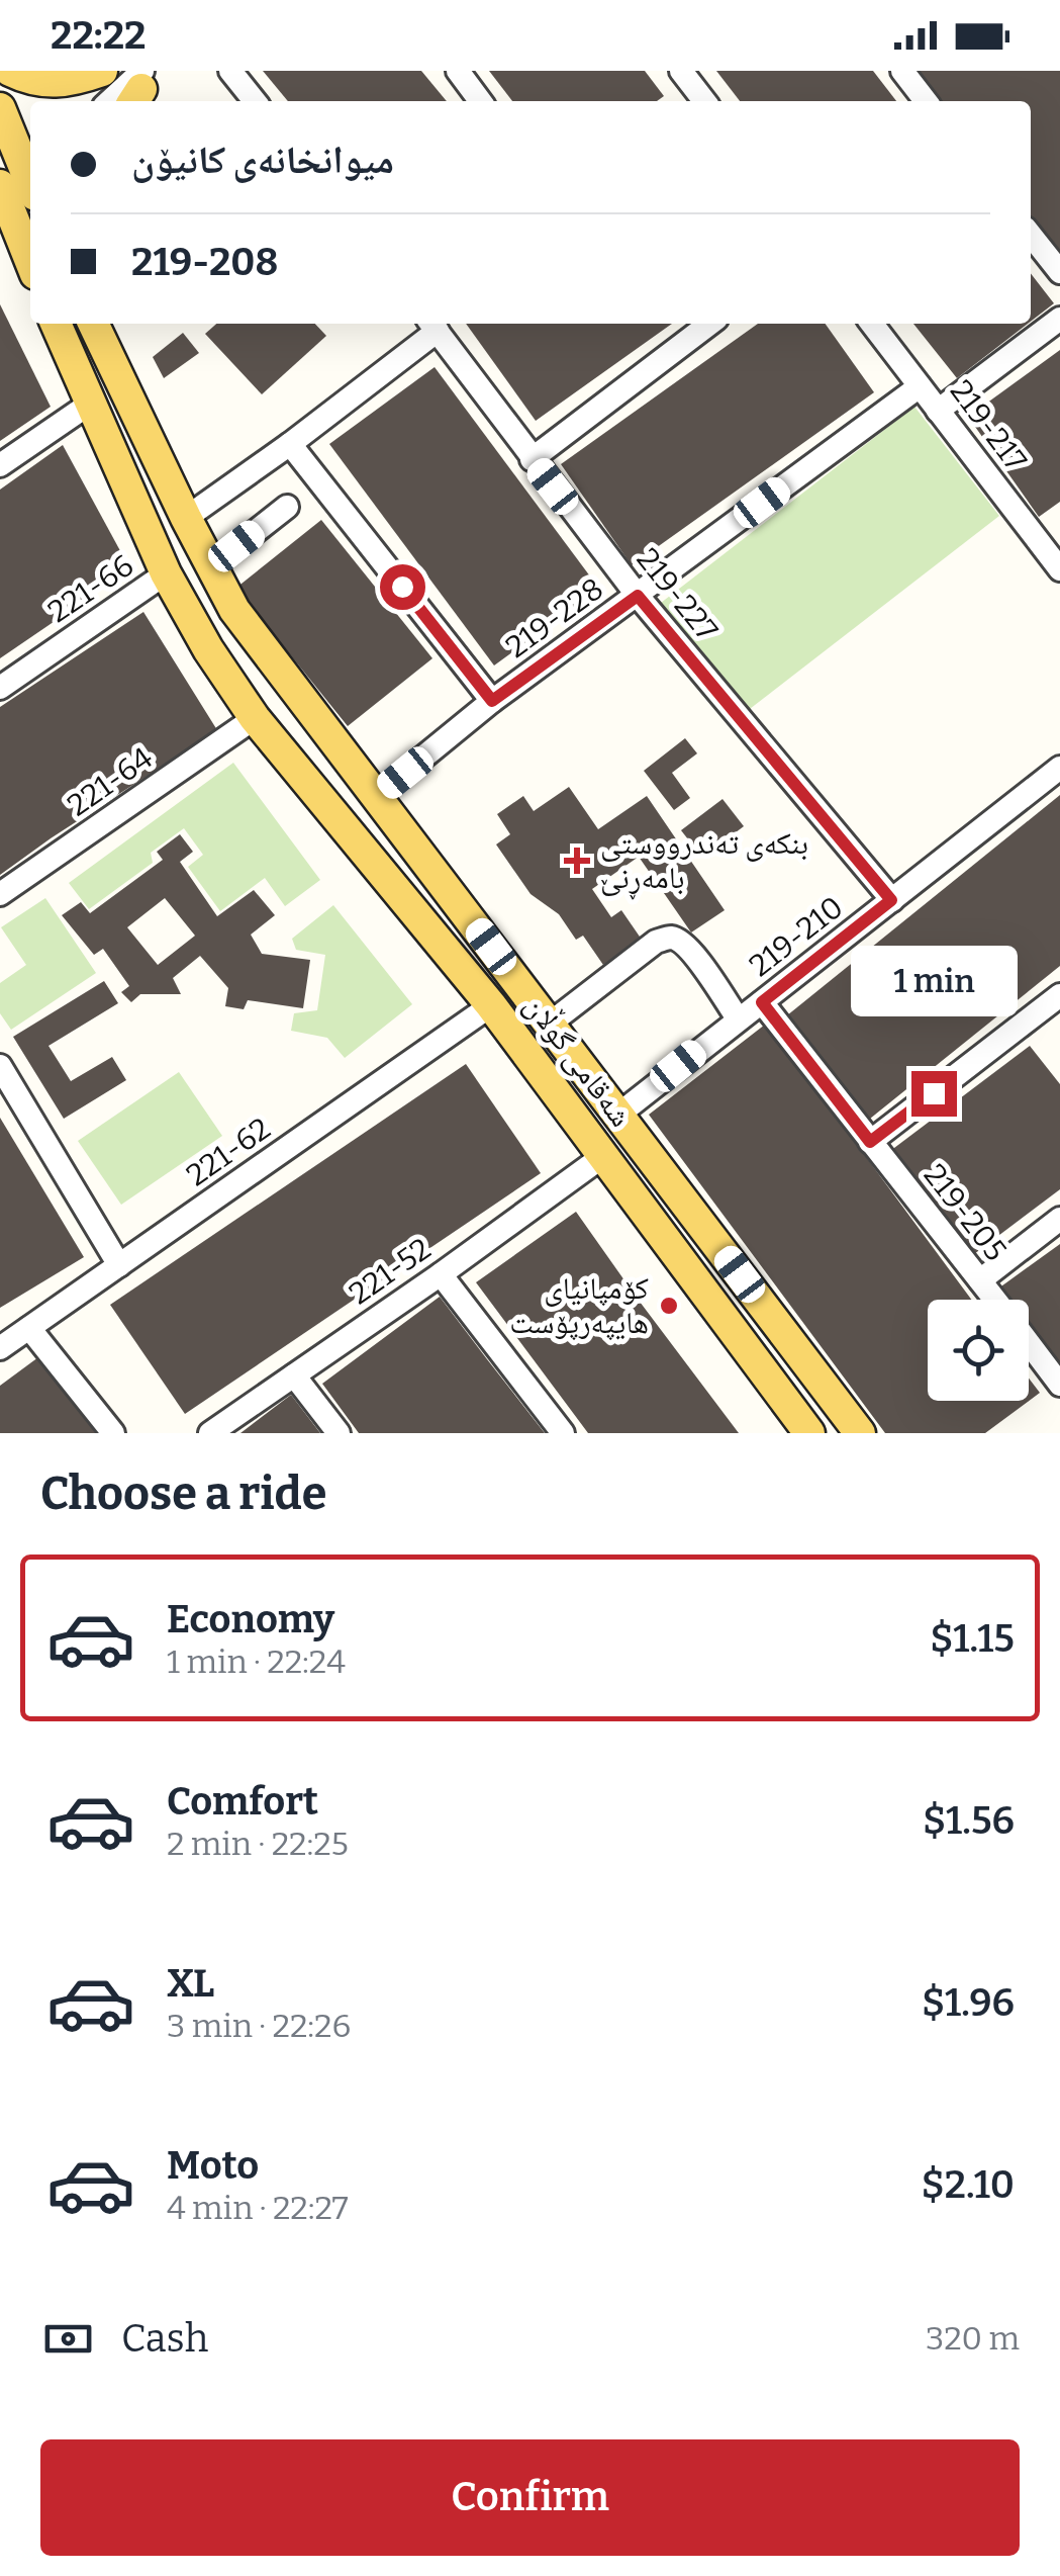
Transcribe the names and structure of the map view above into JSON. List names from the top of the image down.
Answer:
{
  "streets": {
    "main road": ["شەقامی گوڵان"],
    "street": [
      "219-217",
      "221-66",
      "219-227",
      "219-228",
      "221-64",
      "219-210",
      "221-62",
      "219-205",
      "221-52"
    ]
  },
  "crossings": [
    ["219-217", "219-228"],
    ["221-66", "شەقامی گوڵان"],
    ["219-227", "219-228"],
    ["219-227", "219-210"],
    ["219-228", "شەقامی گوڵان"],
    ["221-64", "شەقامی گوڵان"],
    ["219-210", "شەقامی گوڵان"],
    ["219-210", "219-205"],
    ["شەقامی گوڵان", "221-62"],
    ["شەقامی گوڵان", "221-52"]
  ],
  "places": {
    "health": ["بنکەی تەندرووستی بامەڕنێ"],
    "other": ["کۆمپانیای هایپەرپۆست"]
  },
  "page": {
    "status": "22:22",
    "banner": ["میوانخانەی کانیۆن", "219-208"],
    "bubble": "1 min",
    "heading": "Choose a ride",
    "list": [
      {
        "name": "Economy",
        "note": "1 min · 22:24",
        "value": "$1.15"
      },
      {
        "name": "Comfort",
        "note": "2 min · 22:25",
        "value": "$1.56"
      },
      {
        "name": "XL",
        "note": "3 min · 22:26",
        "value": "$1.96"
      },
      {
        "name": "Moto",
        "note": "4 min · 22:27",
        "value": "$2.10"
      }
    ],
    "pay": ["Cash", "320 m"],
    "buttons": "Confirm"
  }
}
